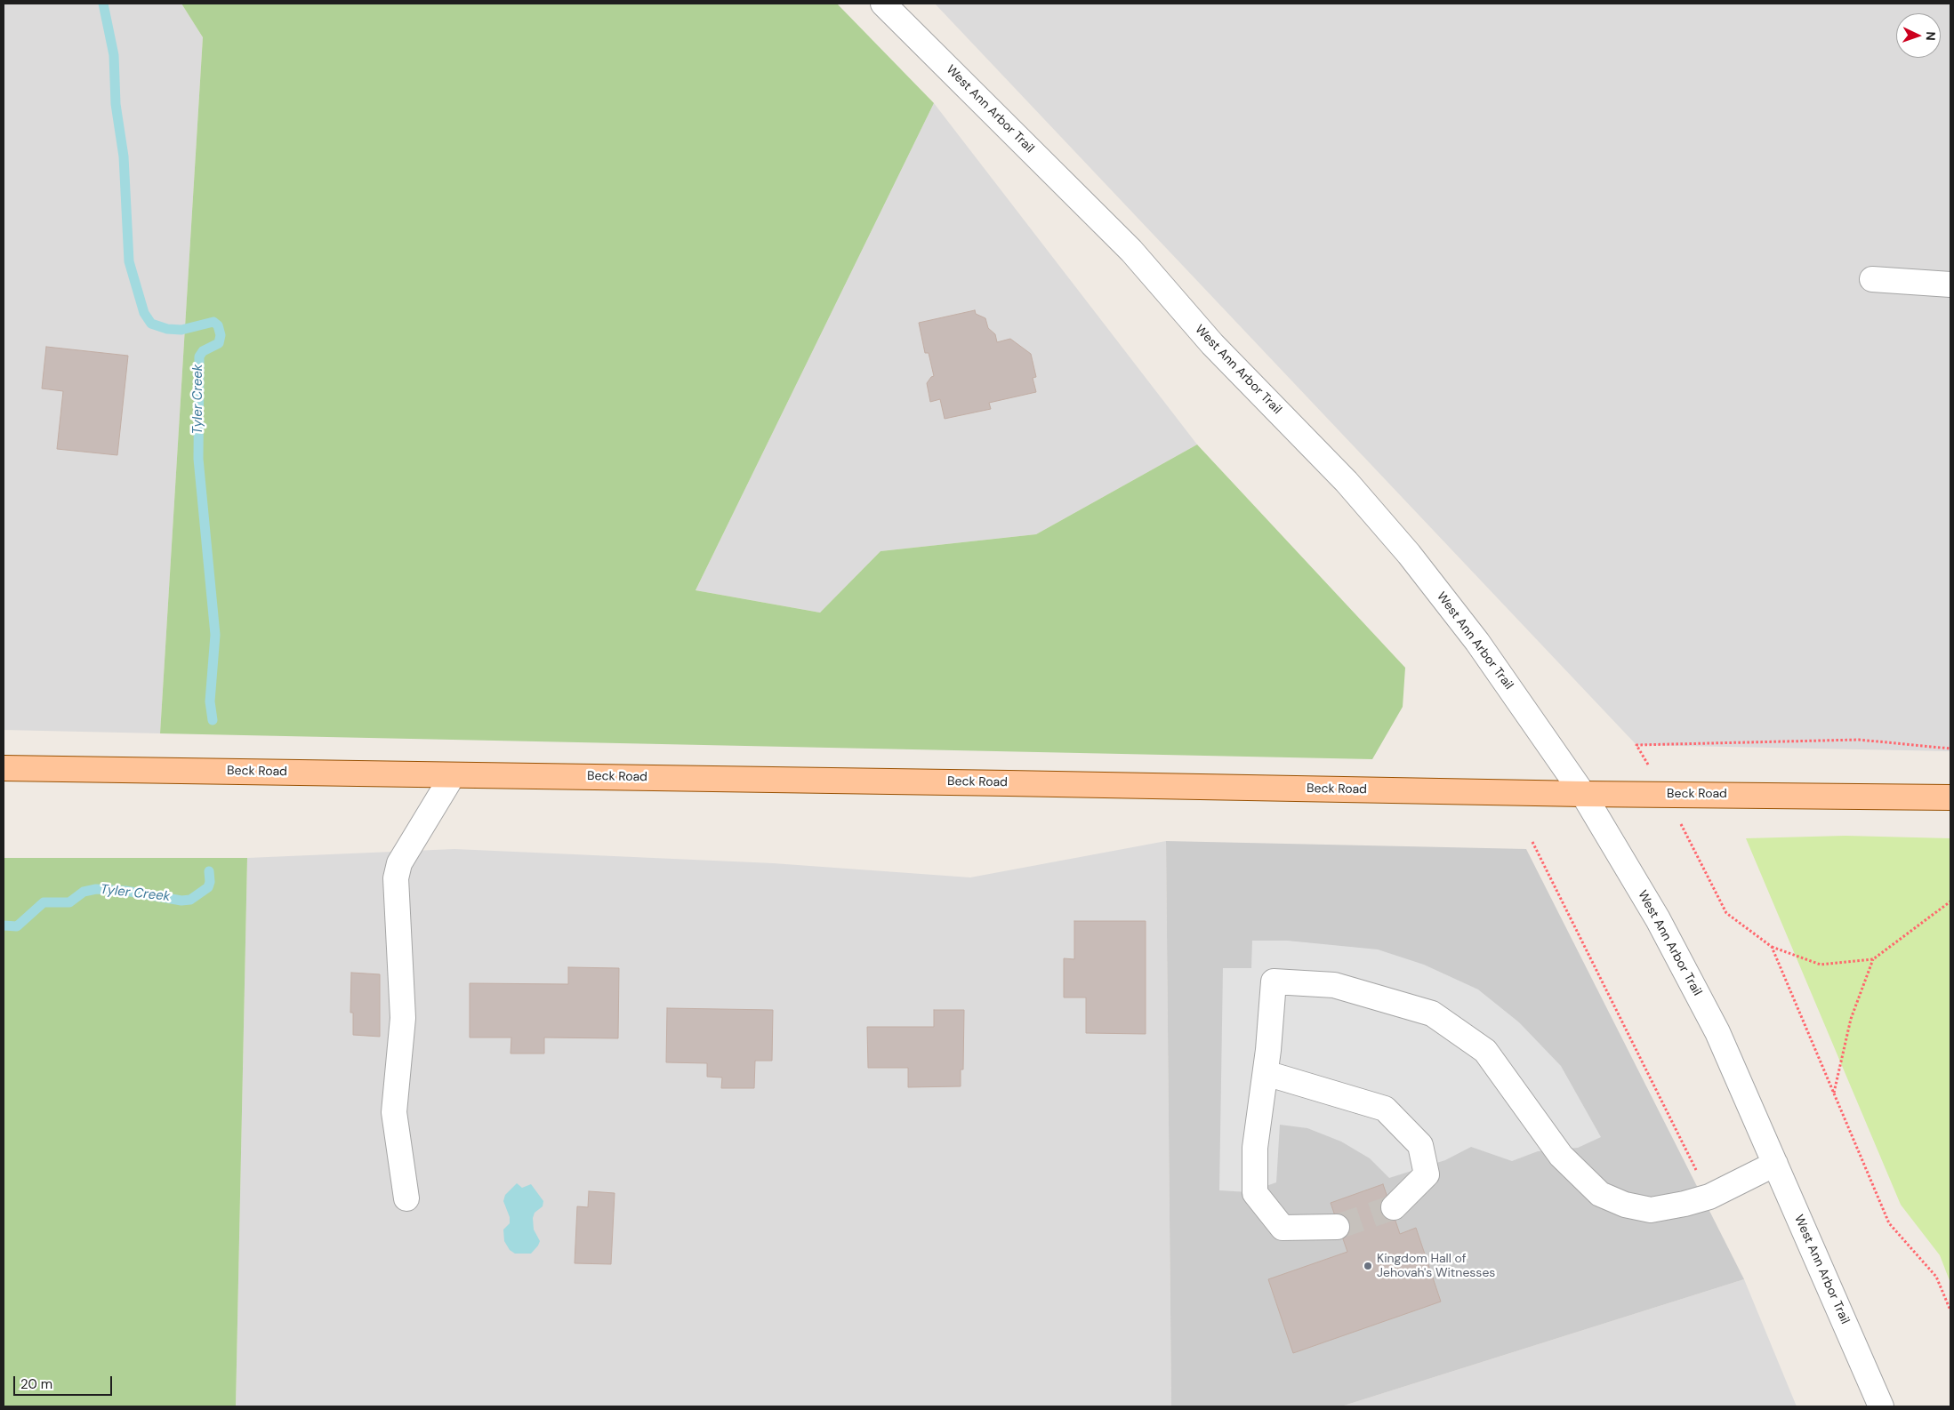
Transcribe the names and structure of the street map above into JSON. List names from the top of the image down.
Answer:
{
  "streets": {
    "main road": ["Beck Road"],
    "street": ["West Ann Arbor Trail"]
  },
  "crossings": [
    ["West Ann Arbor Trail", "Beck Road"]
  ],
  "water": ["Tyler Creek"],
  "places": ["Kingdom Hall of Jehovah's Witnesses"],
  "scale_bar": "20 m",
  "north": "right"
}
